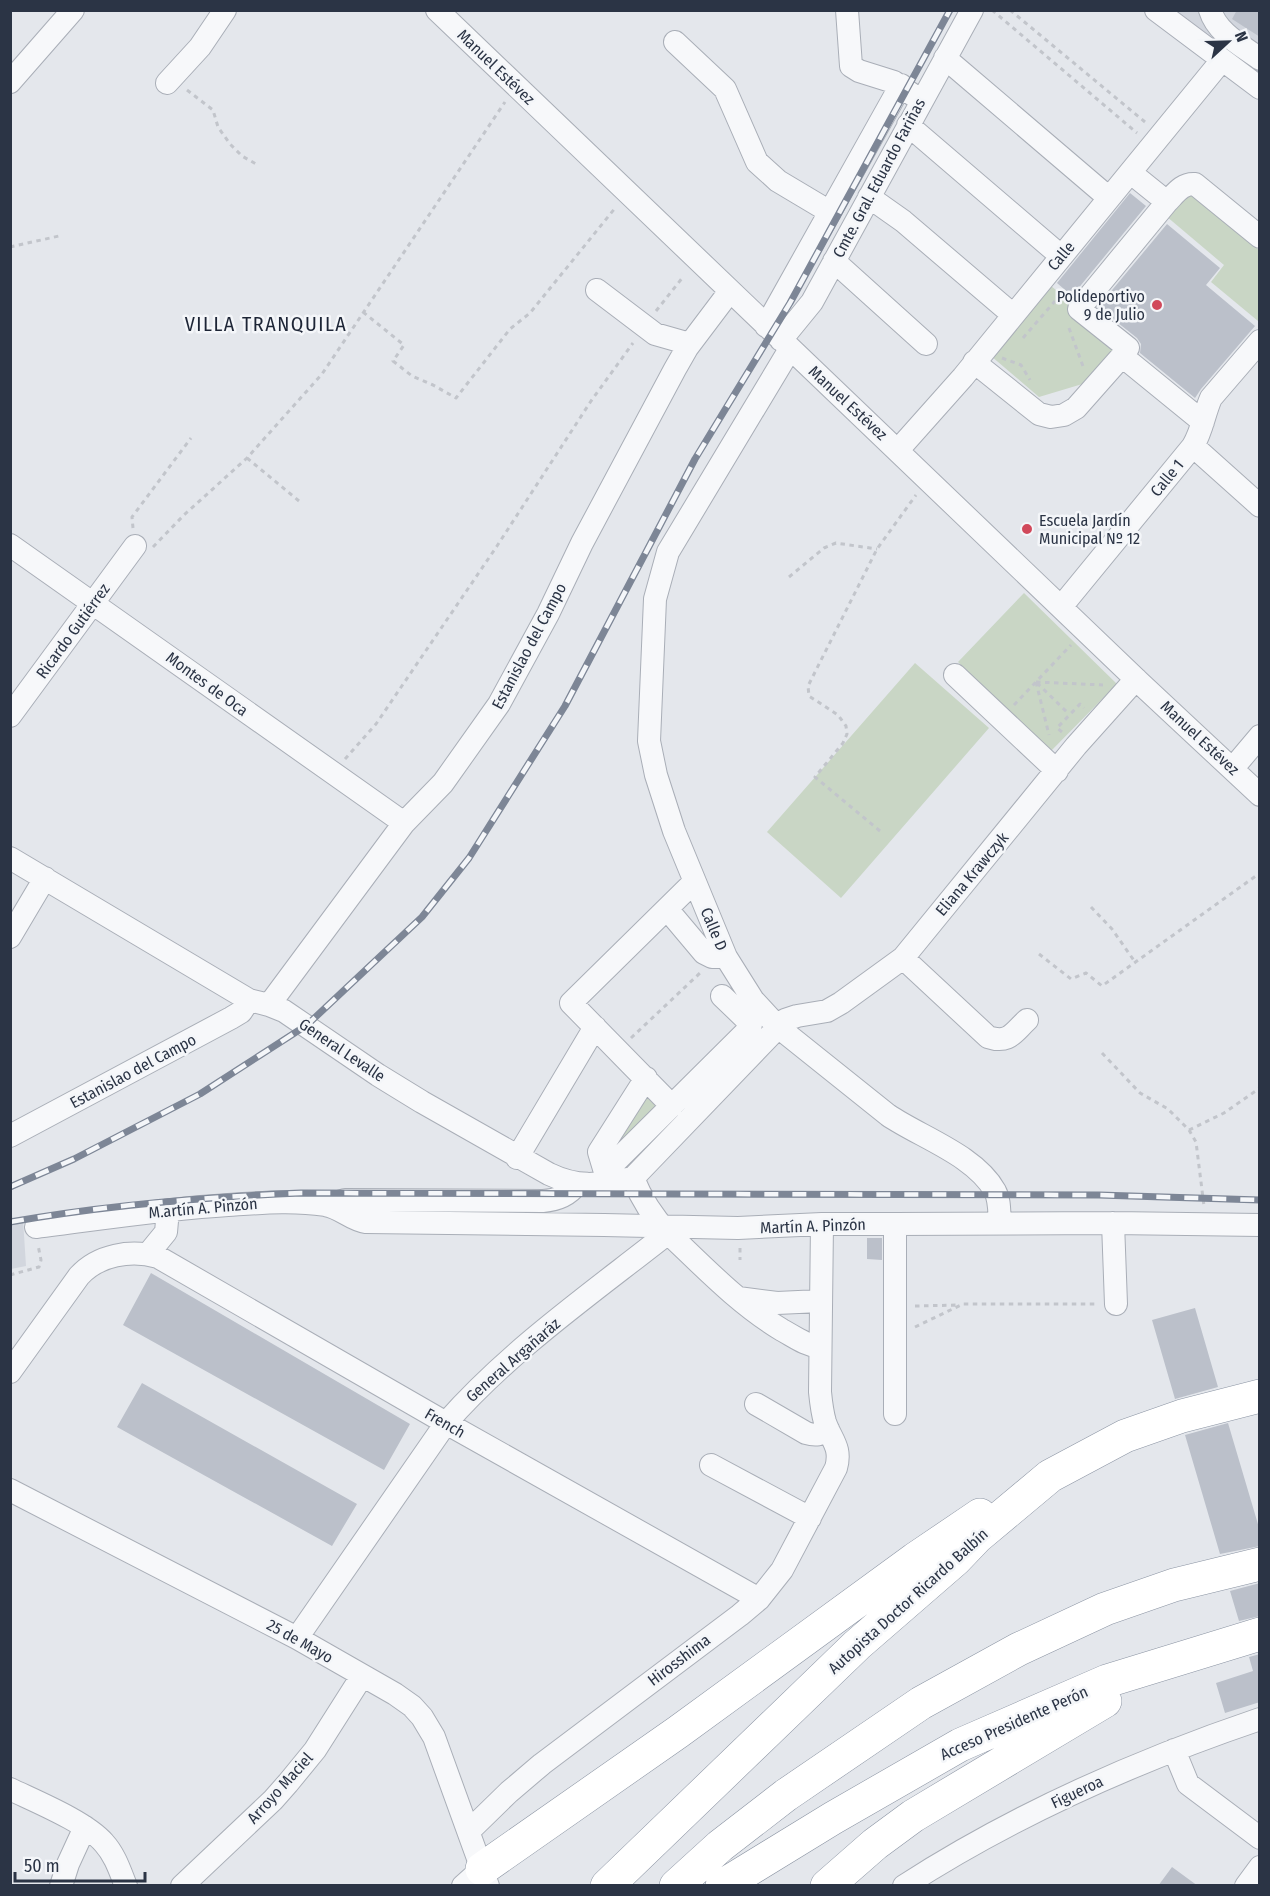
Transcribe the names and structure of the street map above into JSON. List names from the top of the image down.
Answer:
{
  "streets": {
    "highway": ["Autopista Doctor Ricardo Balbín", "Acceso Presidente Perón"],
    "street": [
      "Manuel Estévez",
      "Cmte. Gral. Eduardo Fariñas",
      "Calle",
      "Calle 1",
      "Ricardo Gutiérrez",
      "Estanislao del Campo",
      "Montes de Oca",
      "Eliana Krawczyk",
      "Calle D",
      "General Levalle",
      "M.artín A. Pinzón",
      "Martín A. Pinzón",
      "General Argañaráz",
      "French",
      "25 de Mayo",
      "Hirosshima",
      "Arroyo Maciel",
      "Figueroa"
    ]
  },
  "crossings": [
    ["Manuel Estévez", "Cmte. Gral. Eduardo Fariñas"],
    ["Manuel Estévez", "Calle"],
    ["Manuel Estévez", "Calle 1"],
    ["Manuel Estévez", "Estanislao del Campo"],
    ["Manuel Estévez", "Eliana Krawczyk"],
    ["Manuel Estévez", "Calle D"],
    ["Cmte. Gral. Eduardo Fariñas", "Calle D"],
    ["Ricardo Gutiérrez", "Montes de Oca"],
    ["Estanislao del Campo", "Montes de Oca"],
    ["Estanislao del Campo", "General Levalle"],
    ["Eliana Krawczyk", "Calle D"],
    ["Calle D", "Martín A. Pinzón"],
    ["M.artín A. Pinzón", "Martín A. Pinzón"],
    ["Martín A. Pinzón", "General Argañaráz"],
    ["General Argañaráz", "French"],
    ["General Argañaráz", "25 de Mayo"],
    ["French", "Hirosshima"],
    ["25 de Mayo", "Hirosshima"],
    ["25 de Mayo", "Arroyo Maciel"]
  ],
  "districts": ["VILLA TRANQUILA"],
  "places": ["Polideportivo 9 de Julio", "Escuela Jardín Municipal Nº 12"],
  "scale_bar": "50 m",
  "north": "right"
}
